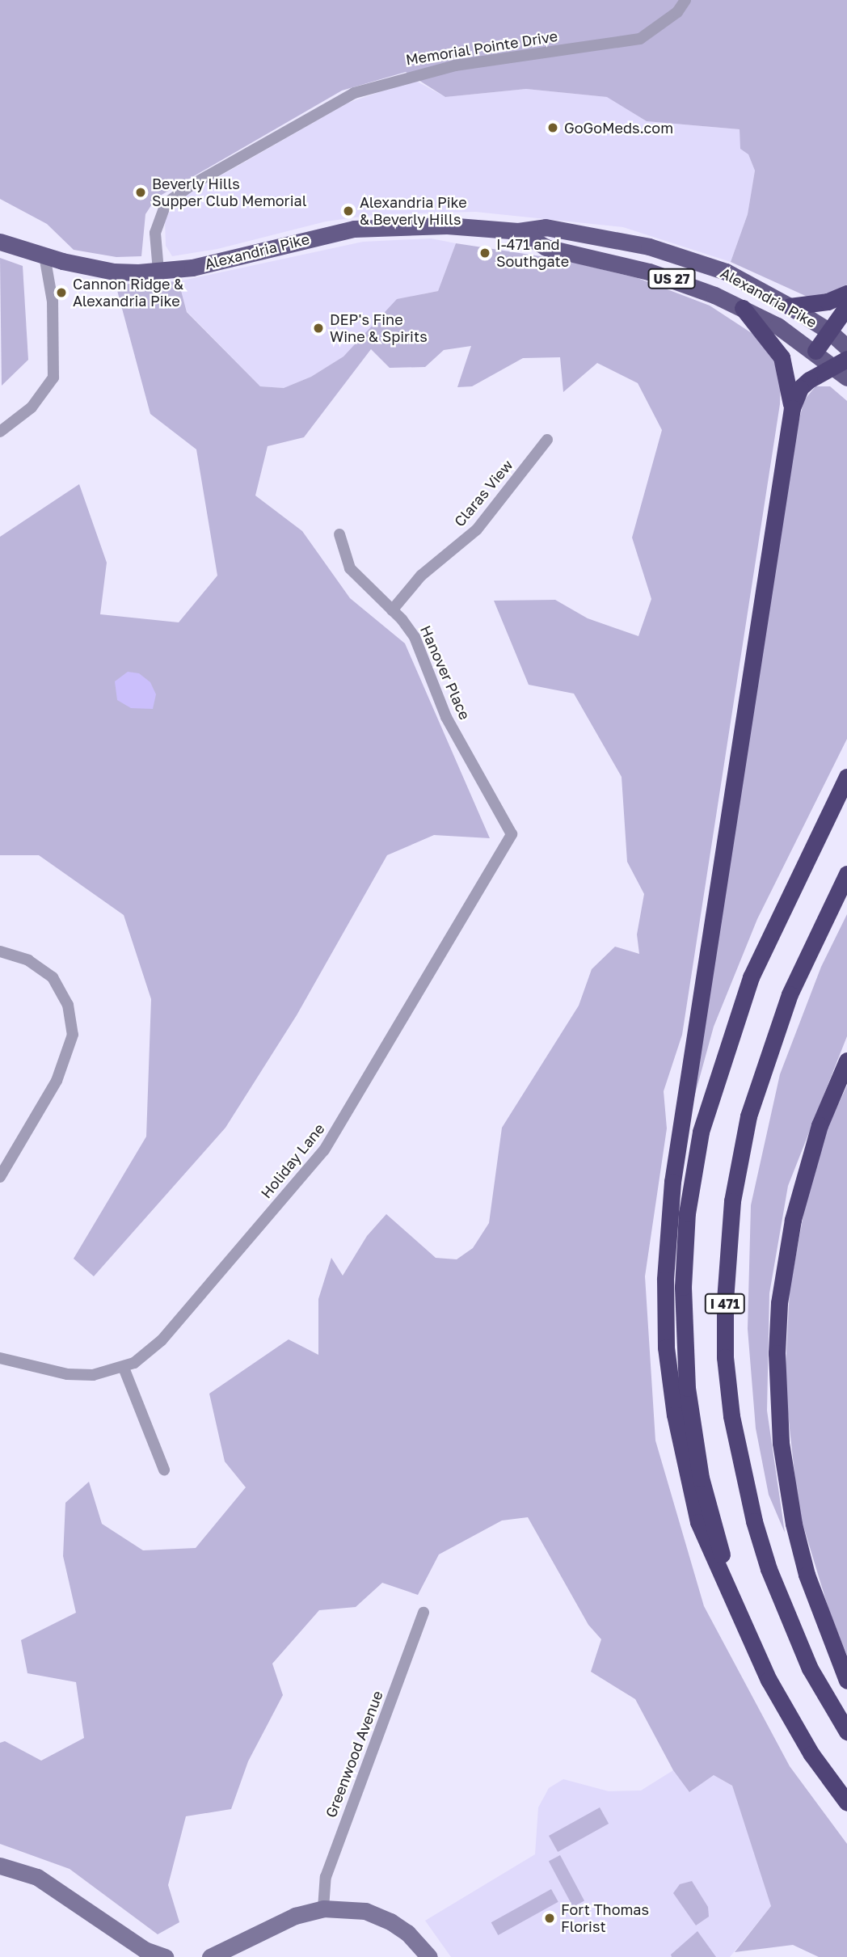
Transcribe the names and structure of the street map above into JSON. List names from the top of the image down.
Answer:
{
  "streets": {
    "highway": ["I 471"],
    "main road": ["Alexandria Pike", "US 27"],
    "street": [
      "Memorial Pointe Drive",
      "Claras View",
      "Hanover Place",
      "Holiday Lane",
      "Greenwood Avenue"
    ]
  },
  "crossings": [
    ["Memorial Pointe Drive", "Alexandria Pike"],
    ["Claras View", "Hanover Place"],
    ["Hanover Place", "Holiday Lane"]
  ],
  "places": [
    "GoGoMeds.com",
    "Beverly Hills Supper Club Memorial",
    "Alexandria Pike & Beverly Hills",
    "I-471 and Southgate",
    "Cannon Ridge & Alexandria Pike",
    "DEP's Fine Wine & Spirits",
    "Fort Thomas Florist"
  ]
}
